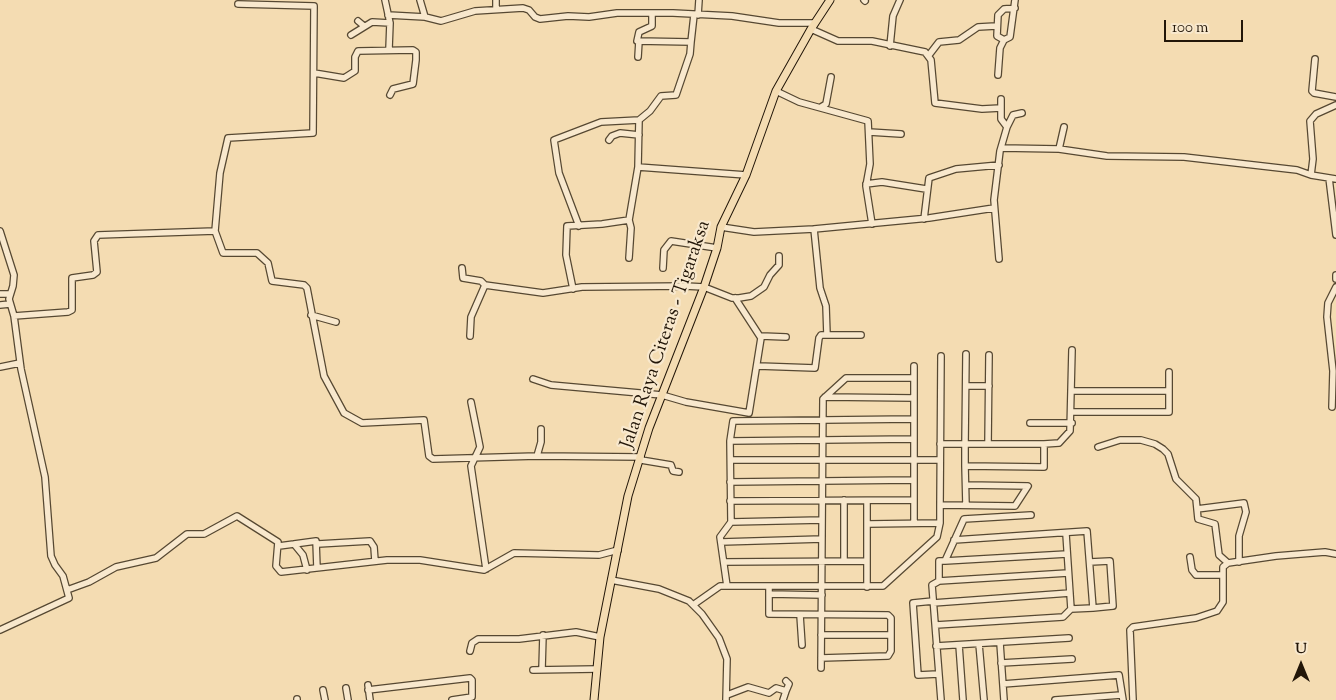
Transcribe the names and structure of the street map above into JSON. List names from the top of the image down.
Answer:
{
  "streets": {
    "main road": ["Jalan Raya Citeras - Tigaraksa"]
  },
  "scale_bar": "100 m",
  "north": "top"
}
